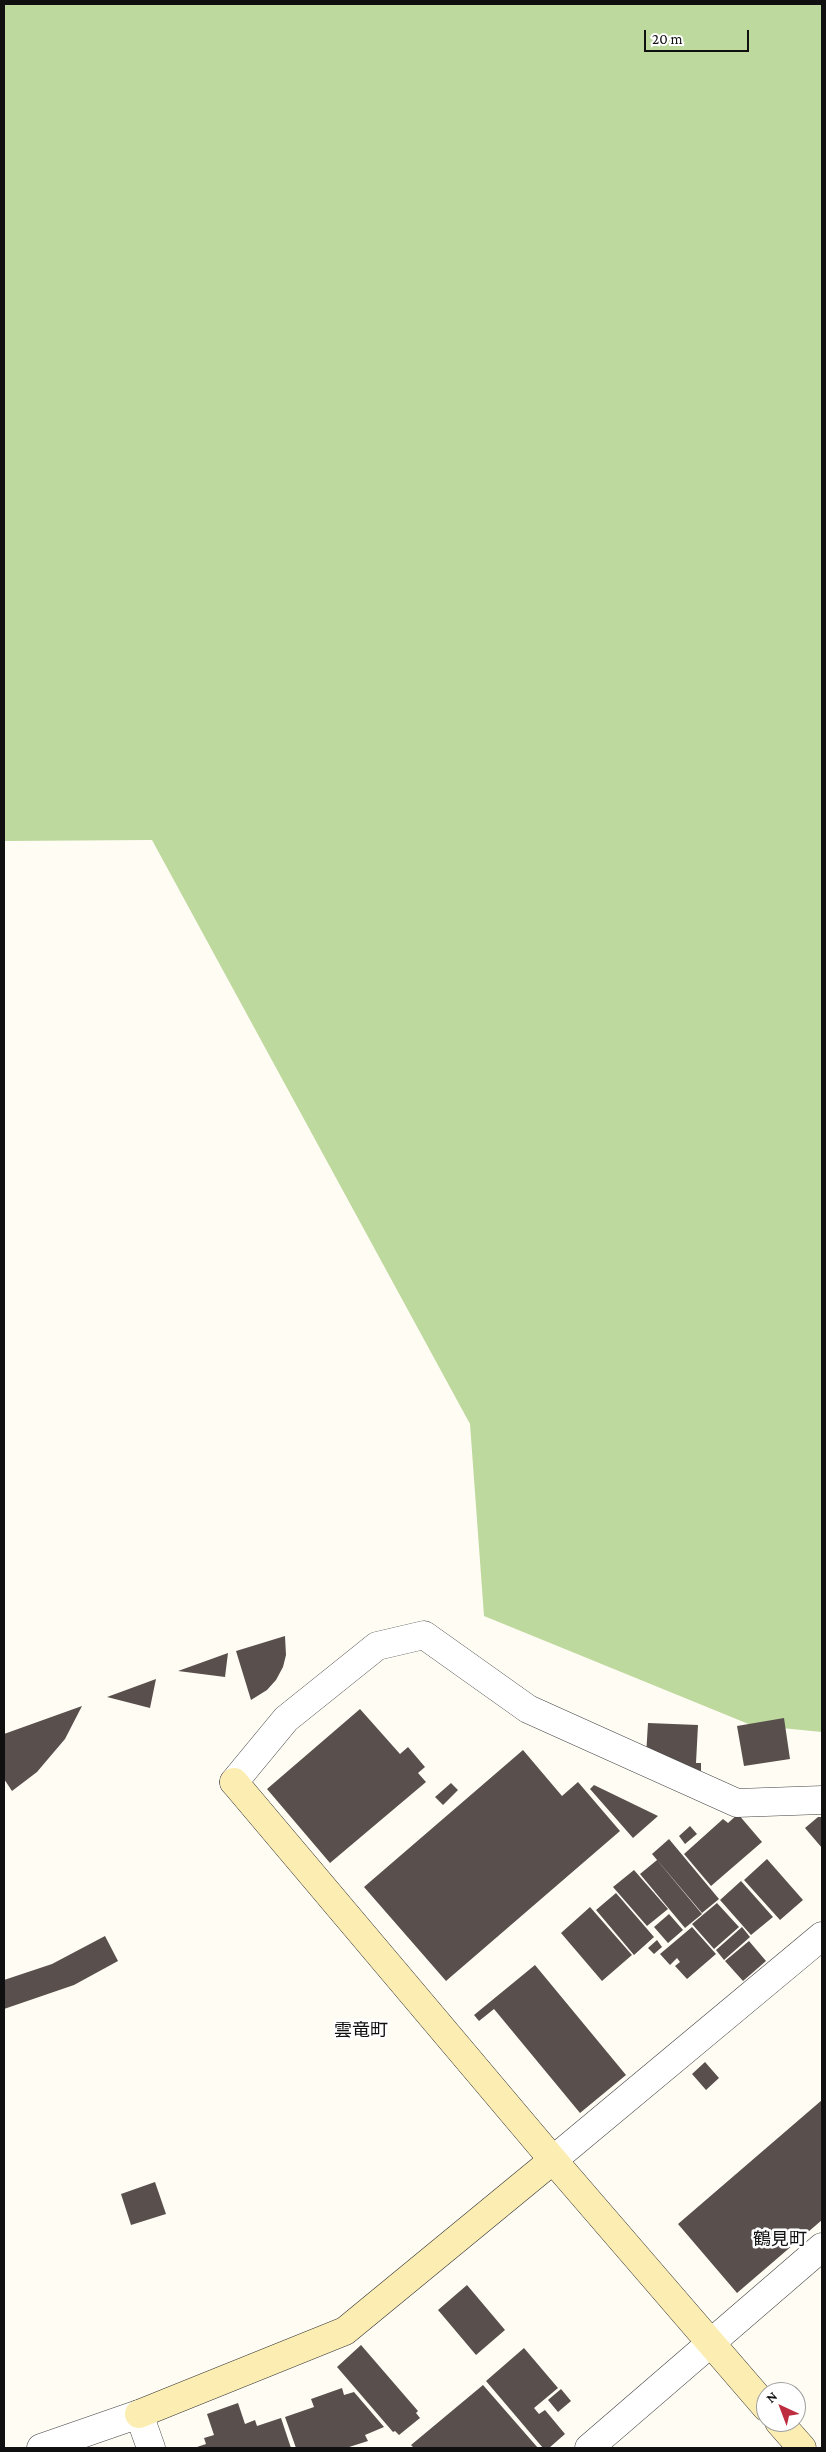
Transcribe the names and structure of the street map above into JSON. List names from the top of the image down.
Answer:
{
  "districts": ["雲竜町", "鶴見町"],
  "scale_bar": "20 m",
  "north": "top left"
}
